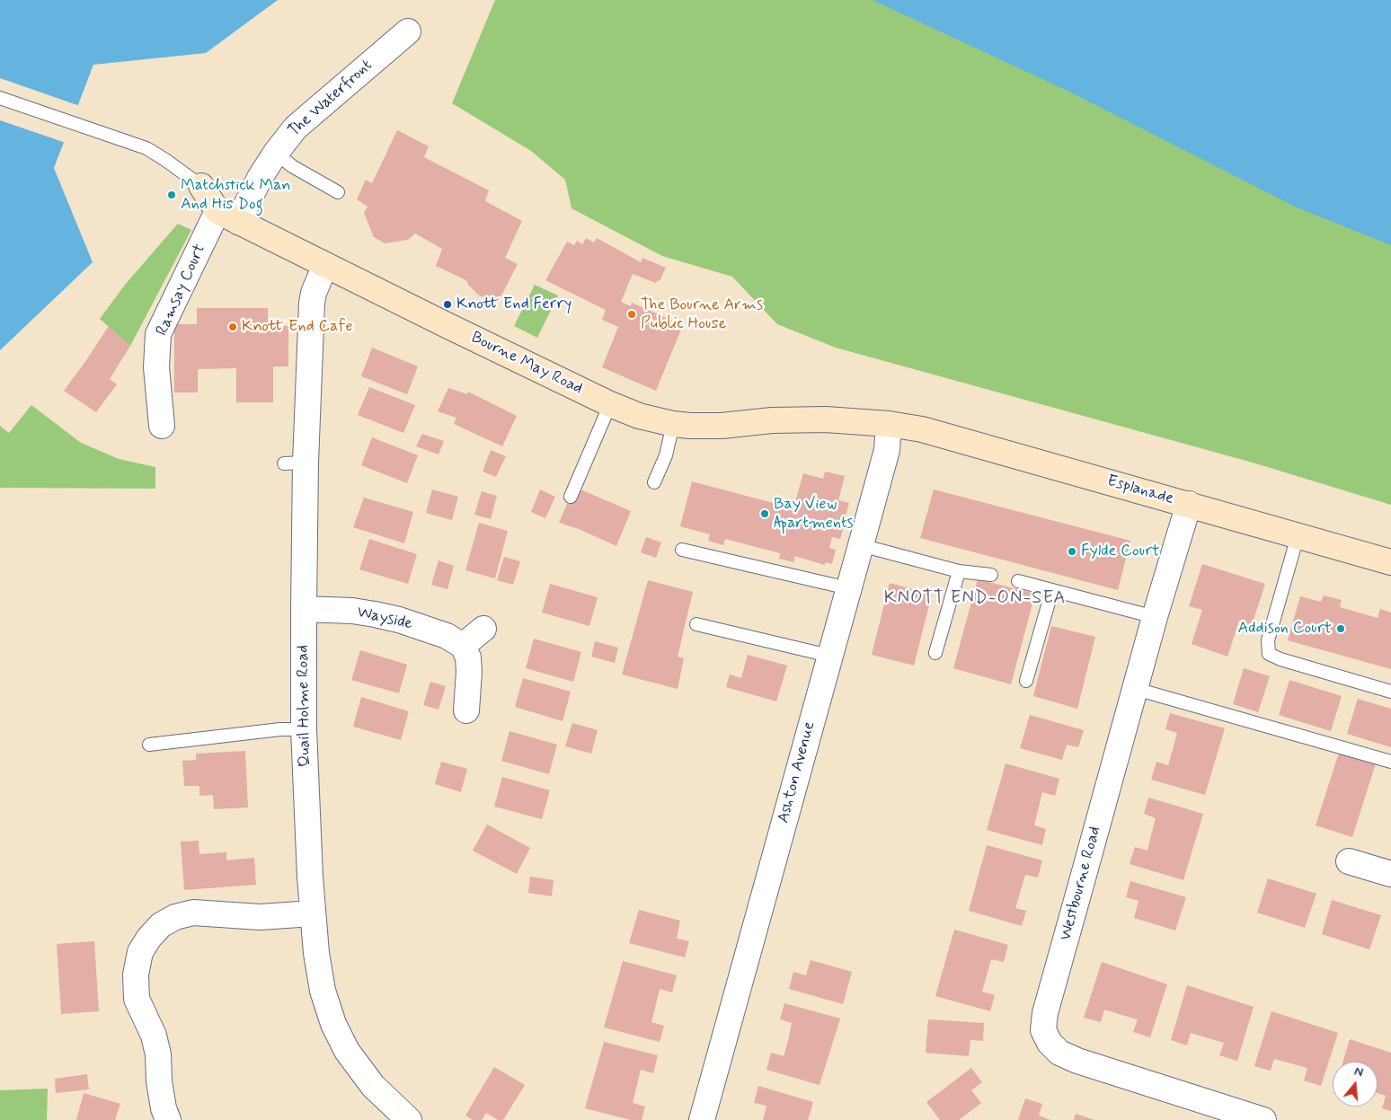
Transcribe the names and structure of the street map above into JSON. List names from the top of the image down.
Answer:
{
  "streets": {
    "main road": ["Bourne May Road", "Esplanade"],
    "street": [
      "The Waterfront",
      "Ramsay Court",
      "Wayside",
      "Quail Holme Road",
      "Ashton Avenue",
      "Westbourne Road"
    ]
  },
  "crossings": [
    ["The Waterfront", "Ramsay Court"],
    ["The Waterfront", "Bourne May Road"],
    ["Ramsay Court", "Bourne May Road"],
    ["Bourne May Road", "Esplanade"],
    ["Bourne May Road", "Quail Holme Road"],
    ["Bourne May Road", "Ashton Avenue"],
    ["Esplanade", "Ashton Avenue"],
    ["Esplanade", "Westbourne Road"],
    ["Wayside", "Quail Holme Road"]
  ],
  "districts": ["KNOTT END-ON-SEA"],
  "places": [
    "Matchstick Man And His Dog",
    "Knott End Ferry",
    "The Bourne Arms Public House",
    "Knott End Cafe",
    "Bay View Apartments",
    "Fylde Court",
    "Addison Court"
  ],
  "north": "top"
}
